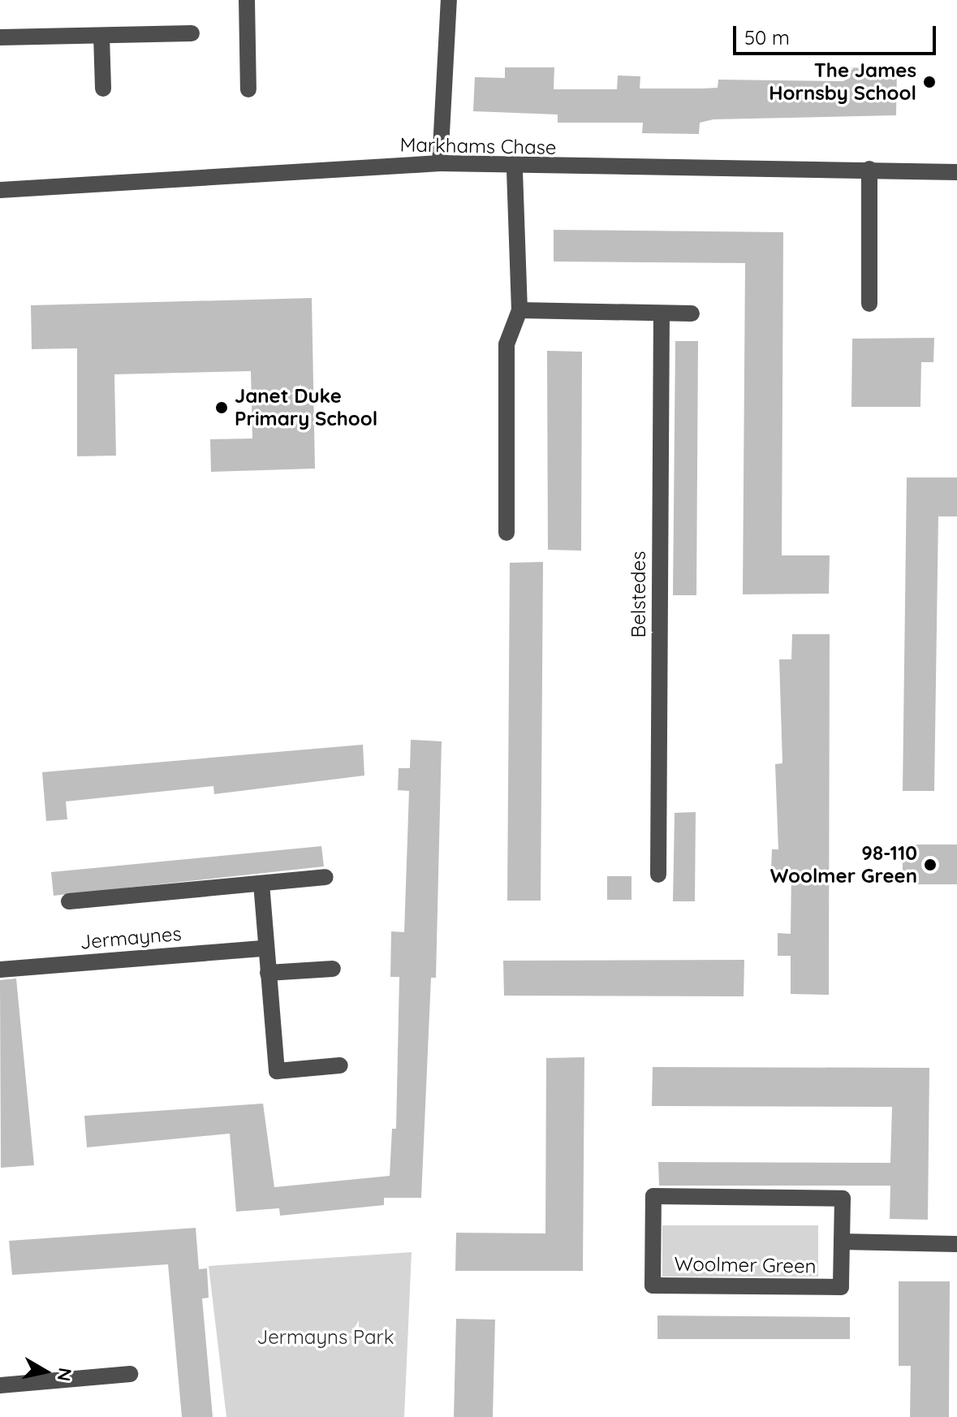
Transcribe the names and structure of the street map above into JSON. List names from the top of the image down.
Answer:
{
  "streets": {
    "street": [
      "Markhams Chase",
      "Belstedes",
      "Jermaynes",
      "Woolmer Green"
    ]
  },
  "parks": ["Jermayns Park"],
  "places": ["The James Hornsby School", "Janet Duke Primary School", "98-110 Woolmer Green"],
  "scale_bar": "50 m",
  "north": "right"
}
